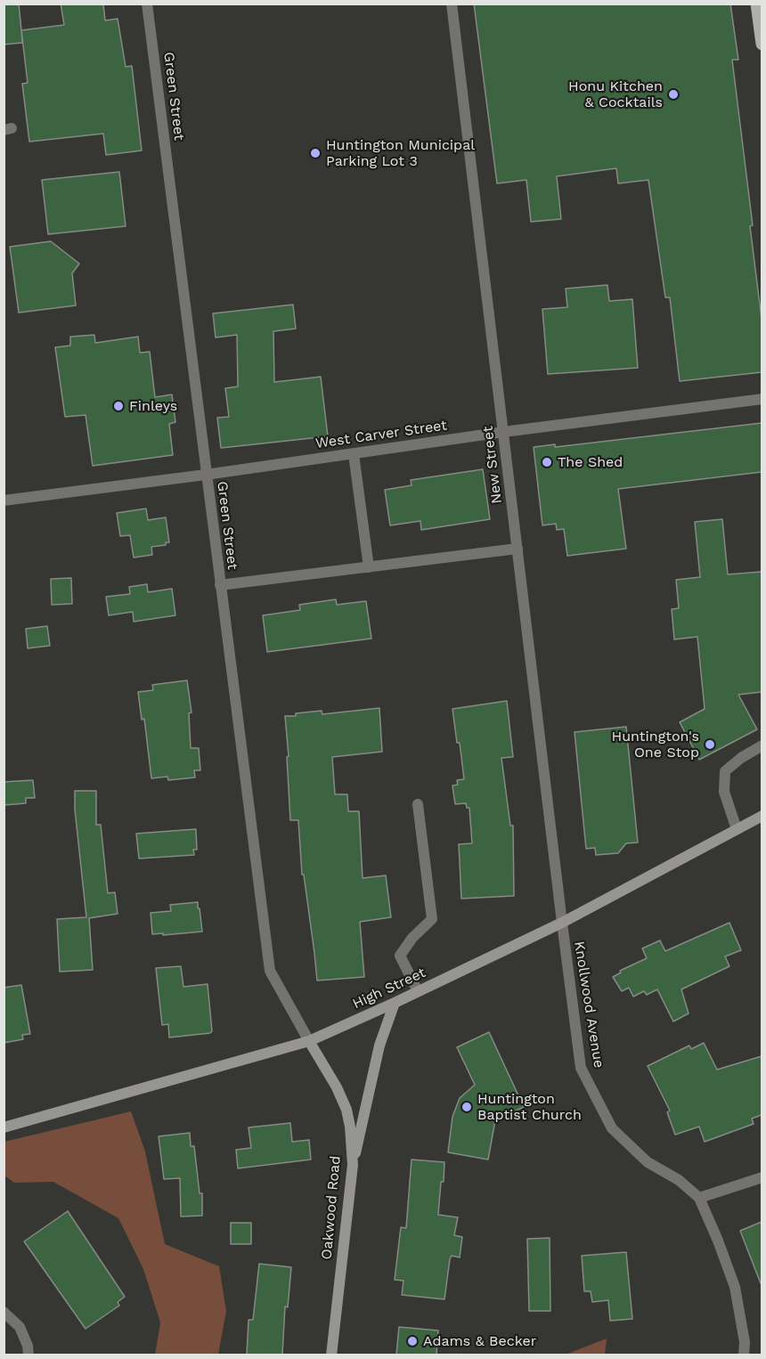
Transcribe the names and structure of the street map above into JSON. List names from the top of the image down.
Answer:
{
  "streets": {
    "main road": ["High Street", "Oakwood Road"],
    "street": [
      "Green Street",
      "West Carver Street",
      "New Street",
      "Knollwood Avenue"
    ]
  },
  "crossings": [
    ["Green Street", "West Carver Street"],
    ["Green Street", "High Street"],
    ["Green Street", "Oakwood Road"],
    ["West Carver Street", "New Street"],
    ["New Street", "High Street"],
    ["New Street", "Knollwood Avenue"],
    ["High Street", "Knollwood Avenue"],
    ["High Street", "Oakwood Road"]
  ],
  "places": [
    "Honu Kitchen & Cocktails",
    "Huntington Municipal Parking Lot 3",
    "Finleys",
    "The Shed",
    "Huntington's One Stop",
    "Huntington Baptist Church",
    "Adams & Becker"
  ]
}
